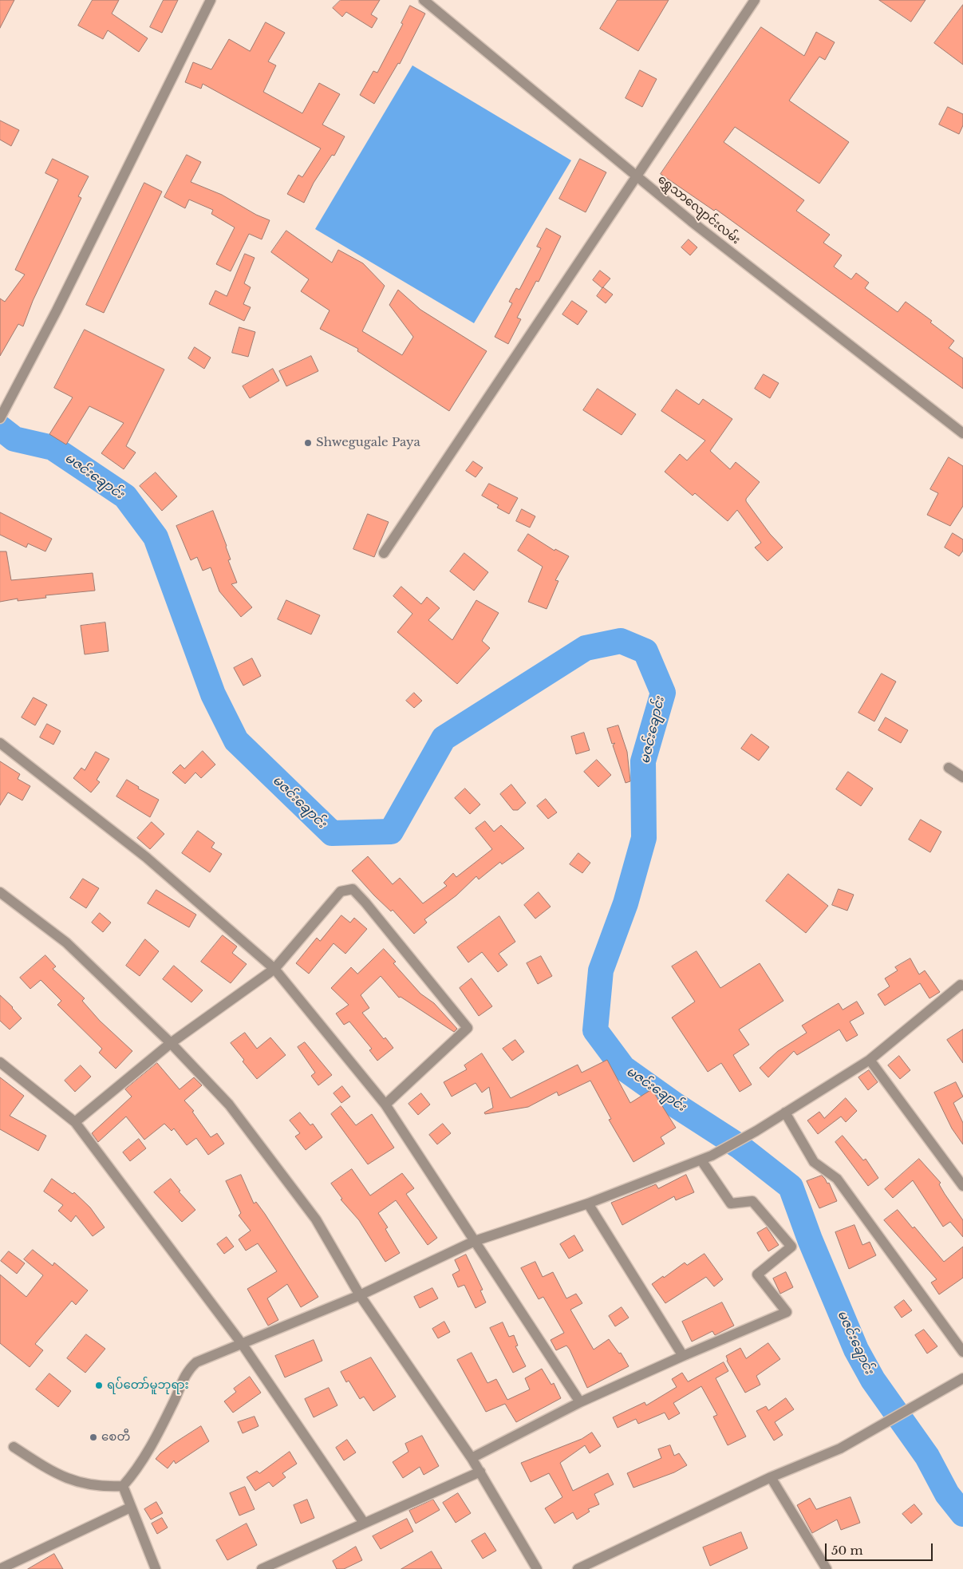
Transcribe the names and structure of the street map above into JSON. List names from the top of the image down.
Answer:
{
  "streets": {
    "street": ["ရွှေသာလျောင်းလမ်း"]
  },
  "water": ["မဇင်းချောင်း"],
  "places": ["Shwegugale Paya", "ရပ်တော်မူဘုရား", "စေတီ"],
  "scale_bar": "50 m"
}
